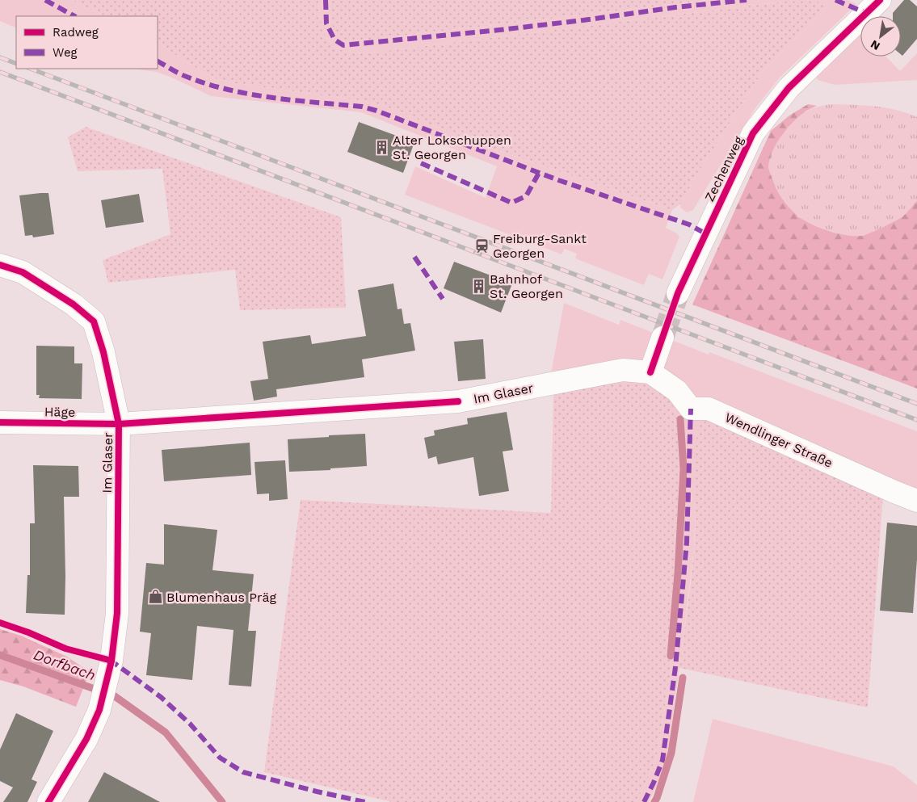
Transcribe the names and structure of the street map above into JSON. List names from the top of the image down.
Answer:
{
  "streets": {
    "street": [
      "Zechenweg",
      "Im Glaser",
      "Häge",
      "Wendlinger Straße"
    ]
  },
  "crossings": [
    ["Im Glaser", "Häge"],
    ["Im Glaser", "Wendlinger Straße"]
  ],
  "water": ["Dorfbach"],
  "places": {
    "building": ["Alter Lokschuppen St. Georgen", "Bahnhof St. Georgen"],
    "station": ["Freiburg-Sankt Georgen"],
    "shop": ["Blumenhaus Präg"]
  },
  "legend": ["Radweg", "Weg"],
  "north": "bottom left"
}
